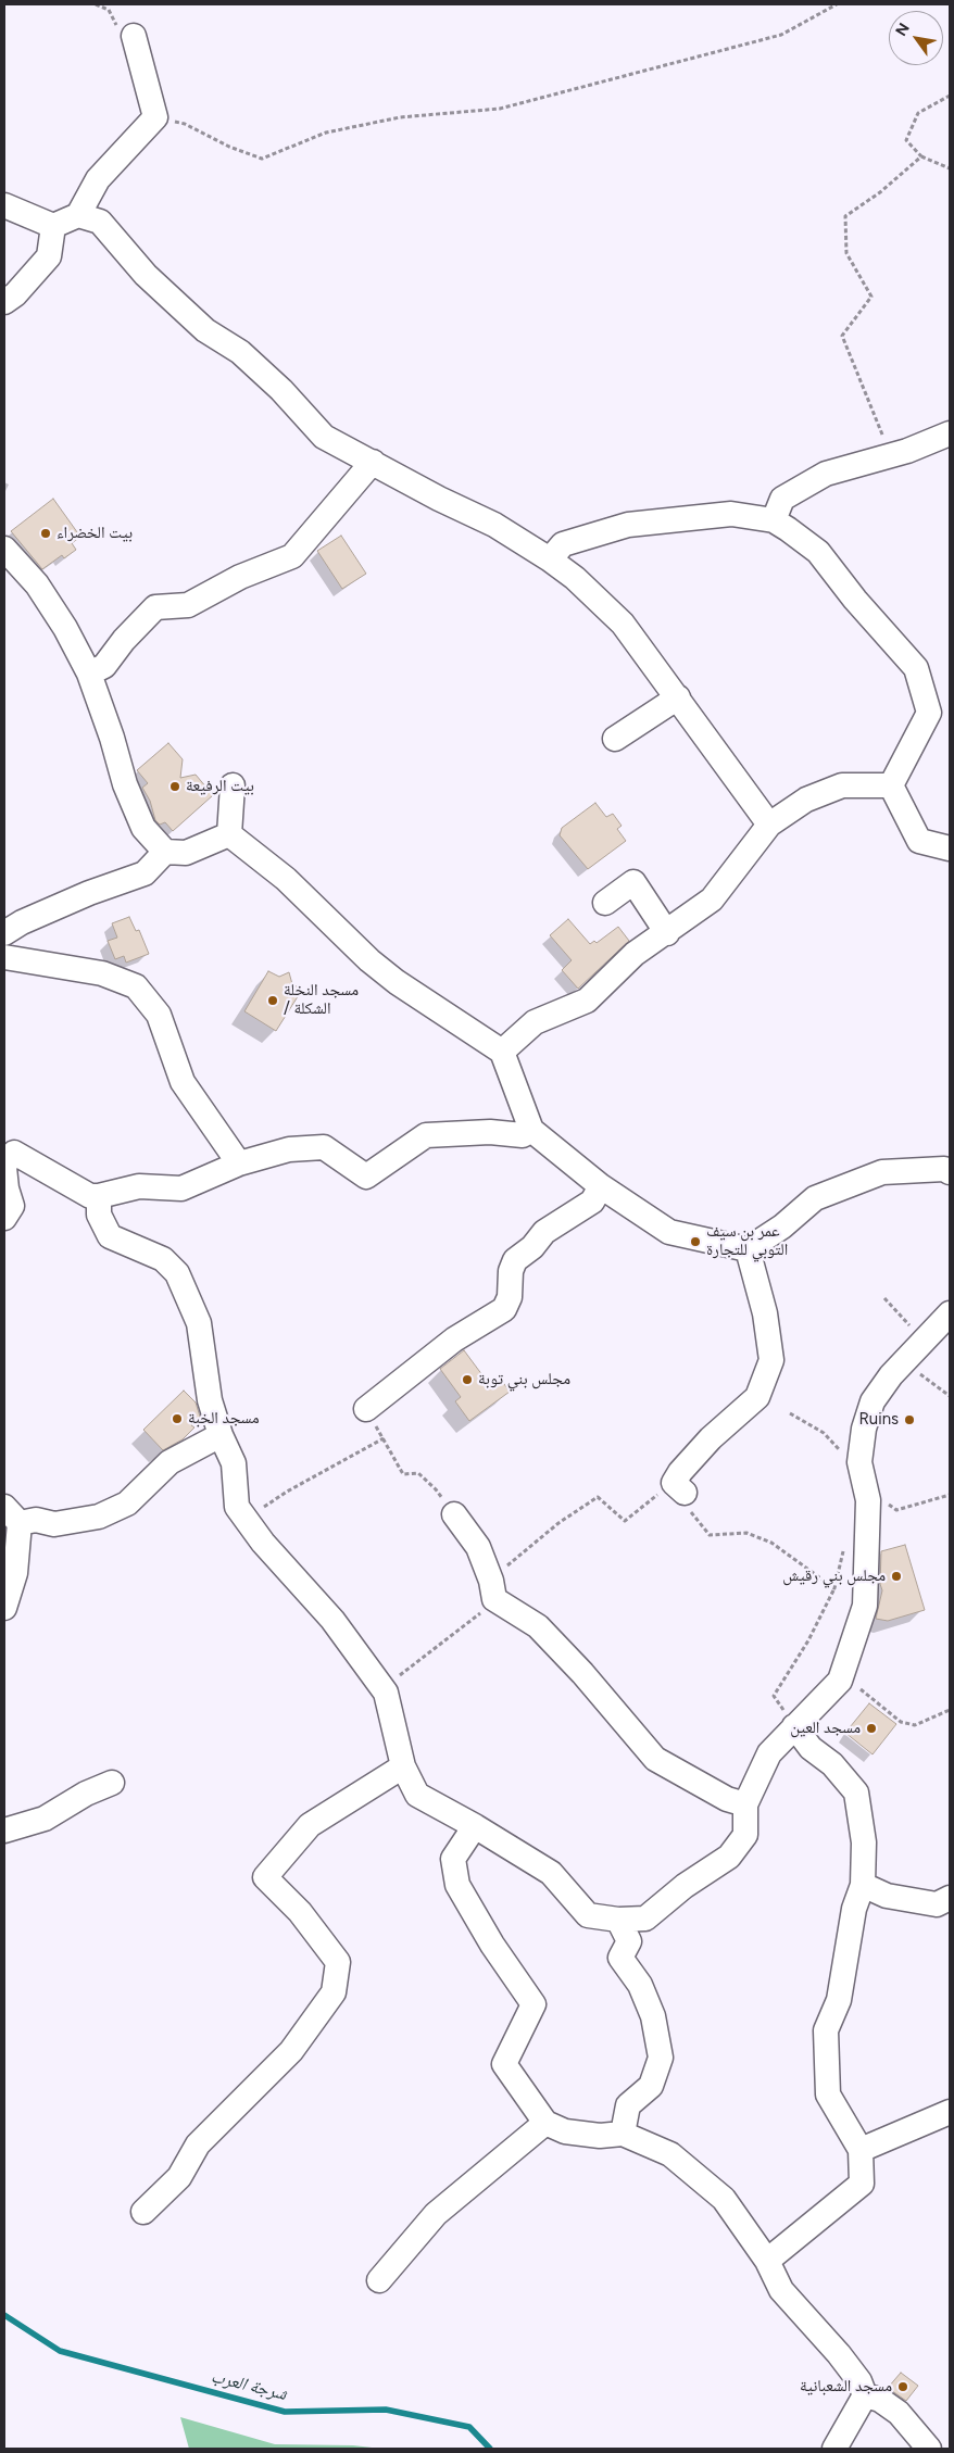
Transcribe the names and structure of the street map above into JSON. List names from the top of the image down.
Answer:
{
  "water": ["شرجة العرب"],
  "places": [
    "بيت الخضراء",
    "بيت الرفيعة",
    "مسجد النخلة / الشكلة",
    "عمر بن سيف التوبي للتجارة",
    "مجلس بني توبة",
    "مسجد الخبة",
    "Ruins",
    "مجلس بني رقيش",
    "مسجد العين",
    "مسجد الشعبانية"
  ],
  "north": "top left"
}
